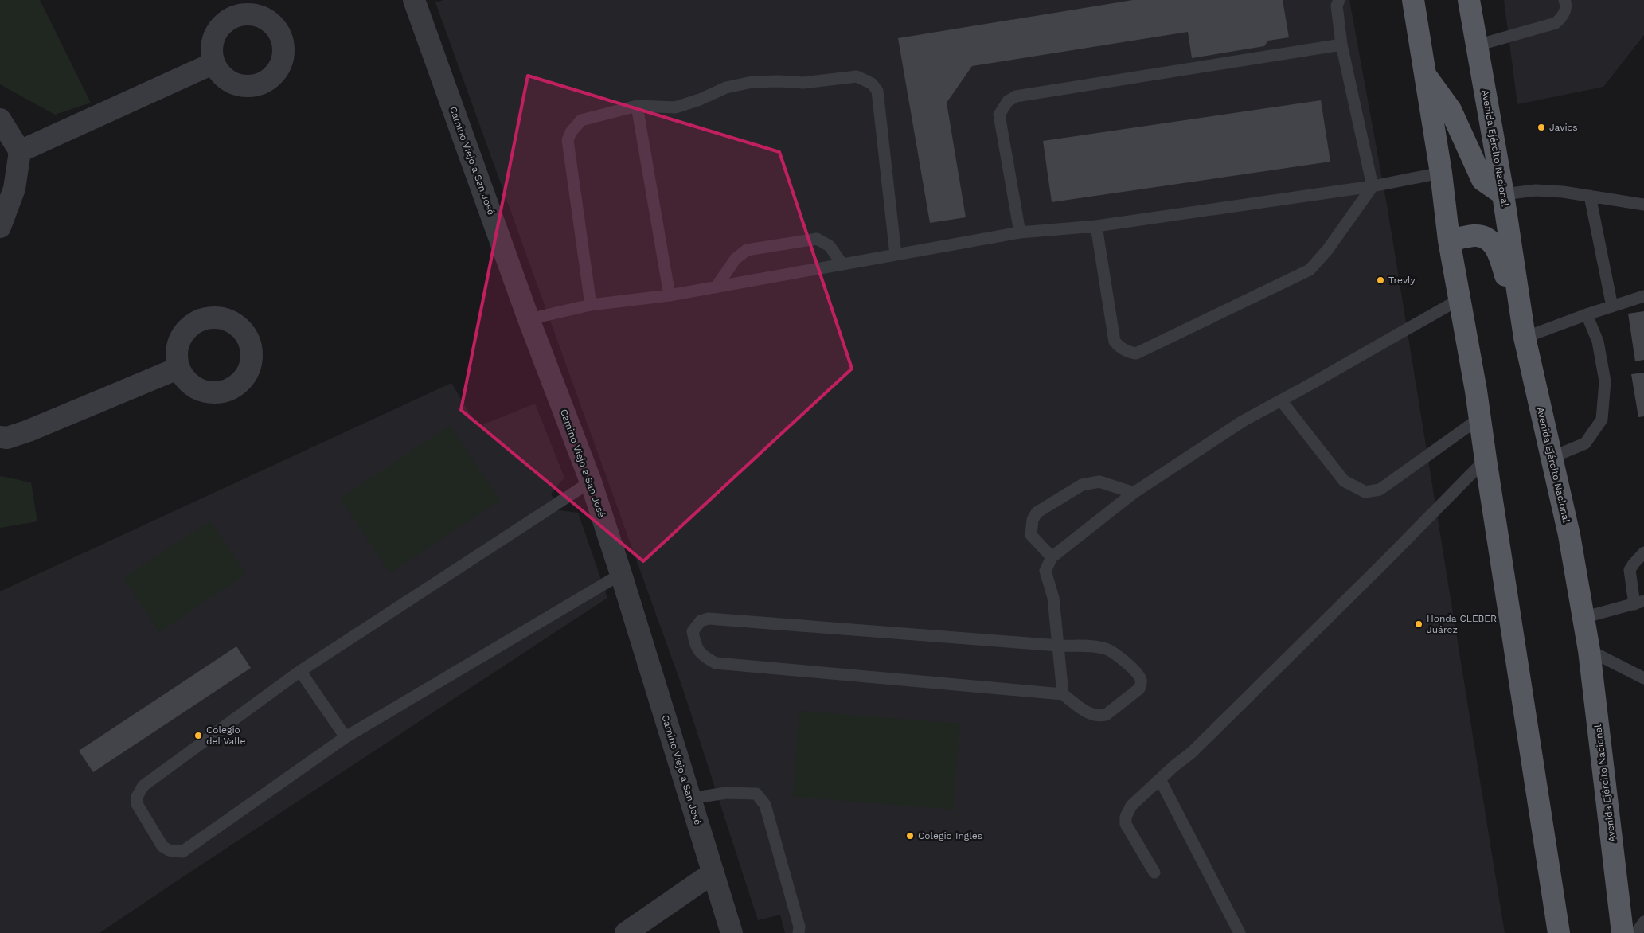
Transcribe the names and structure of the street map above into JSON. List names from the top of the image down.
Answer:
{
  "streets": {
    "main road": ["Avenida Ejército Nacional"],
    "street": ["Camino Viejo a San José"]
  },
  "places": [
    "Javics",
    "Trevly",
    "Honda CLEBER Juárez",
    "Colegio del Valle",
    "Colegio Ingles"
  ]
}
